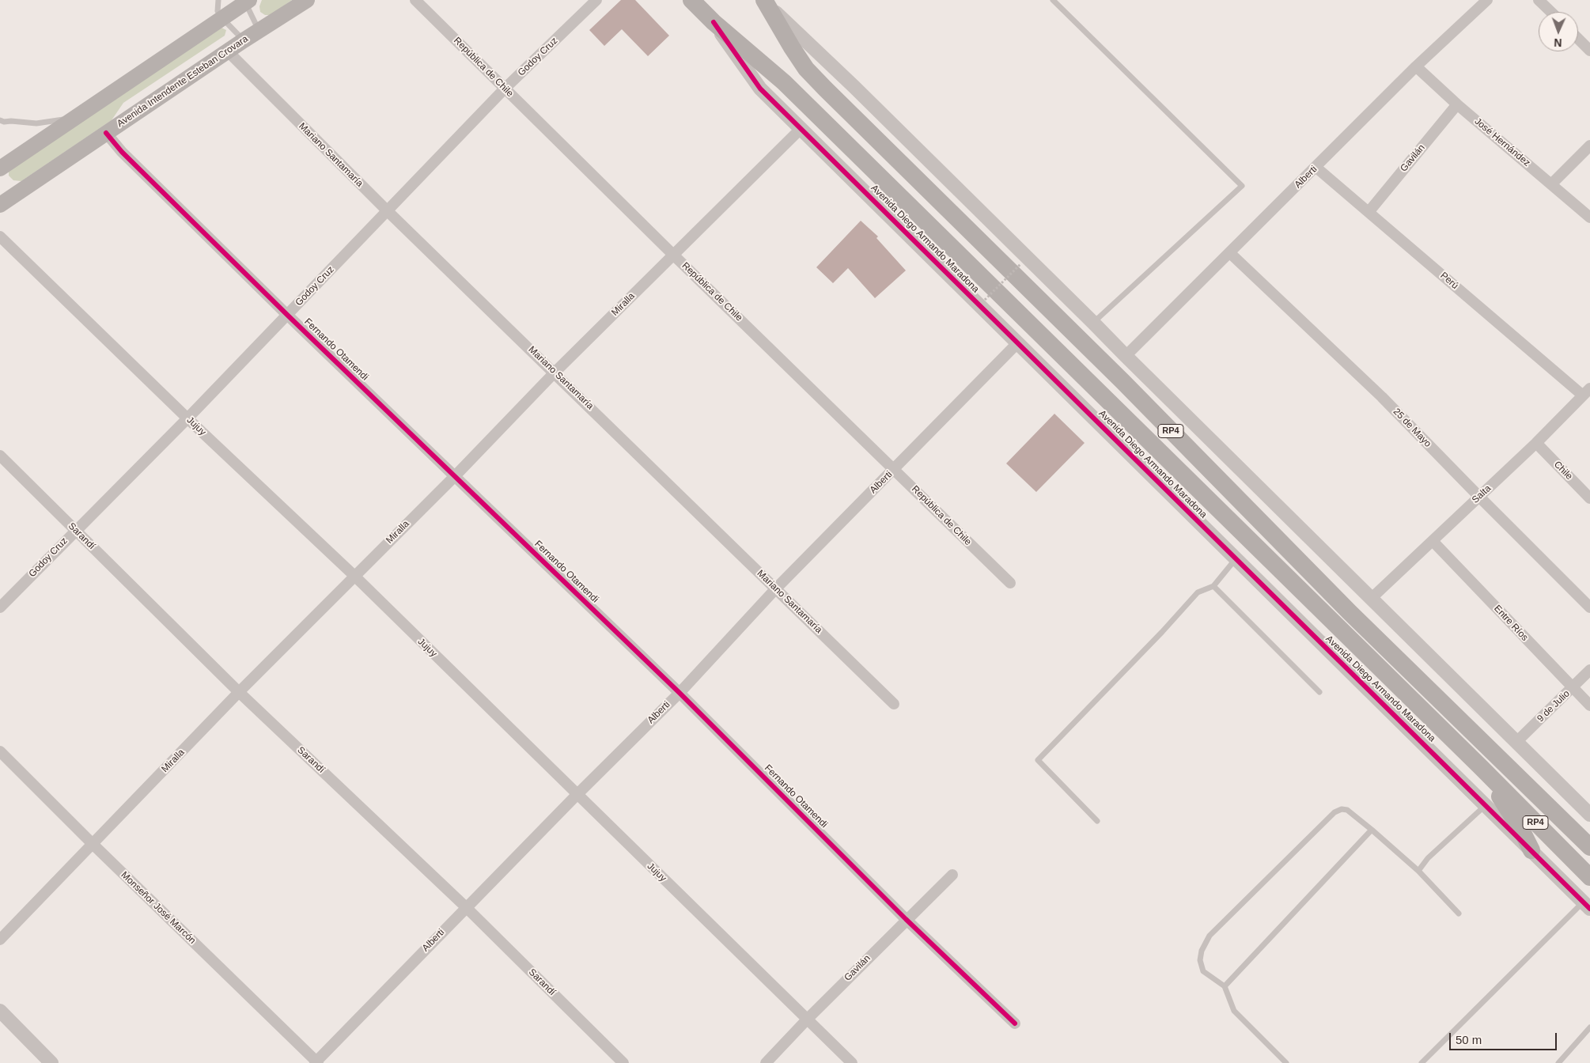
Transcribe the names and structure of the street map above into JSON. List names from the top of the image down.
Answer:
{
  "streets": {
    "main road": ["Avenida Intendente Esteban Crovara", "Avenida Diego Armando Maradona", "RP4"],
    "street": [
      "Godoy Cruz",
      "República de Chile",
      "José Hernández",
      "Mariano Santamaría",
      "Gavilán",
      "Alberti",
      "Perú",
      "Miralla",
      "Fernando Otamendi",
      "Jujuy",
      "25 de Mayo",
      "Chile",
      "Salta",
      "Sarandí",
      "Entre Ríos",
      "9 de Julio",
      "Monseñor José Marcón"
    ]
  },
  "crossings": [
    ["Godoy Cruz", "República de Chile"],
    ["Godoy Cruz", "Mariano Santamaría"],
    ["Godoy Cruz", "Fernando Otamendi"],
    ["Godoy Cruz", "Jujuy"],
    ["Godoy Cruz", "Sarandí"],
    ["República de Chile", "Alberti"],
    ["República de Chile", "Miralla"],
    ["Avenida Intendente Esteban Crovara", "Mariano Santamaría"],
    ["Avenida Intendente Esteban Crovara", "Fernando Otamendi"],
    ["José Hernández", "Gavilán"],
    ["José Hernández", "Alberti"],
    ["Mariano Santamaría", "Alberti"],
    ["Mariano Santamaría", "Miralla"],
    ["Gavilán", "Perú"],
    ["Gavilán", "Fernando Otamendi"],
    ["Gavilán", "Jujuy"],
    ["Alberti", "Avenida Diego Armando Maradona"],
    ["Alberti", "Perú"],
    ["Alberti", "Fernando Otamendi"],
    ["Alberti", "Jujuy"],
    ["Alberti", "25 de Mayo"],
    ["Alberti", "Sarandí"],
    ["Alberti", "Monseñor José Marcón"],
    ["Avenida Diego Armando Maradona", "Miralla"],
    ["Perú", "Salta"],
    ["Miralla", "Fernando Otamendi"],
    ["Miralla", "Jujuy"],
    ["Miralla", "Sarandí"],
    ["Miralla", "Monseñor José Marcón"],
    ["25 de Mayo", "Salta"],
    ["Chile", "Salta"],
    ["Salta", "Entre Ríos"],
    ["Entre Ríos", "9 de Julio"]
  ],
  "scale_bar": "50 m",
  "north": "bottom"
}
